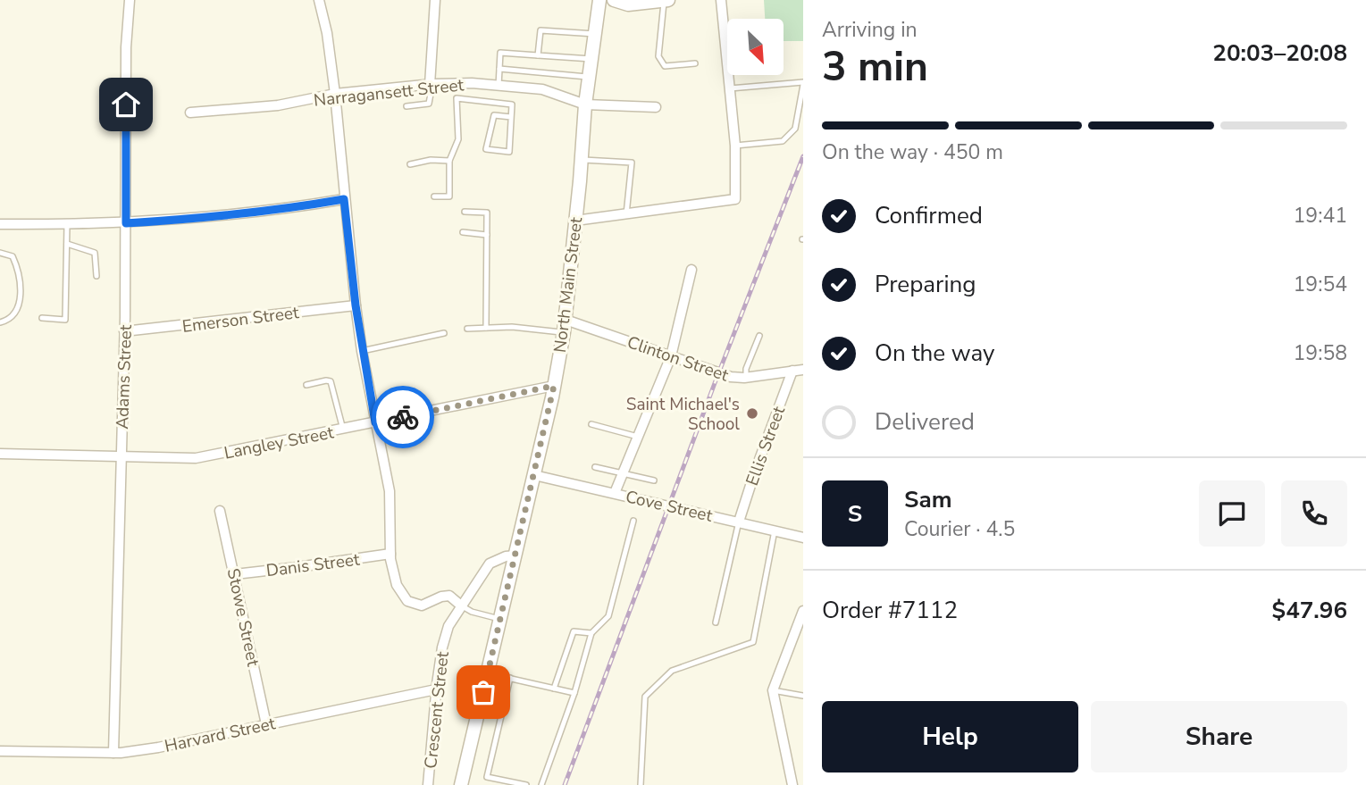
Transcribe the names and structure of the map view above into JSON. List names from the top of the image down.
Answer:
{
  "streets": {
    "main road": ["North Main Street"],
    "street": [
      "Narragansett Street",
      "Emerson Street",
      "Clinton Street",
      "Adams Street",
      "Langley Street",
      "Ellis Street",
      "Cove Street",
      "Danis Street",
      "Stowe Street",
      "Crescent Street",
      "Harvard Street"
    ]
  },
  "crossings": [
    ["Narragansett Street", "North Main Street"],
    ["North Main Street", "Clinton Street"],
    ["North Main Street", "Langley Street"],
    ["North Main Street", "Cove Street"],
    ["North Main Street", "Crescent Street"],
    ["Emerson Street", "Adams Street"],
    ["Clinton Street", "Ellis Street"],
    ["Adams Street", "Langley Street"],
    ["Adams Street", "Harvard Street"],
    ["Ellis Street", "Cove Street"],
    ["Danis Street", "Stowe Street"],
    ["Stowe Street", "Harvard Street"],
    ["Crescent Street", "Harvard Street"]
  ],
  "places": ["Saint Michael's School"],
  "north": "bottom right",
  "page": {
    "heading": ["3 min", "Arriving in", "20:03–20:08"],
    "panel": [
      "Sam",
      "Courier · 4.5",
      "Order #7112",
      "$47.96"
    ],
    "bar": "On the way · 450 m",
    "list": [
      ["Confirmed", "19:41"],
      ["Preparing", "19:54"],
      ["On the way", "19:58"],
      "Delivered"
    ],
    "round": "S",
    "buttons": ["Help", "Share"]
  }
}
